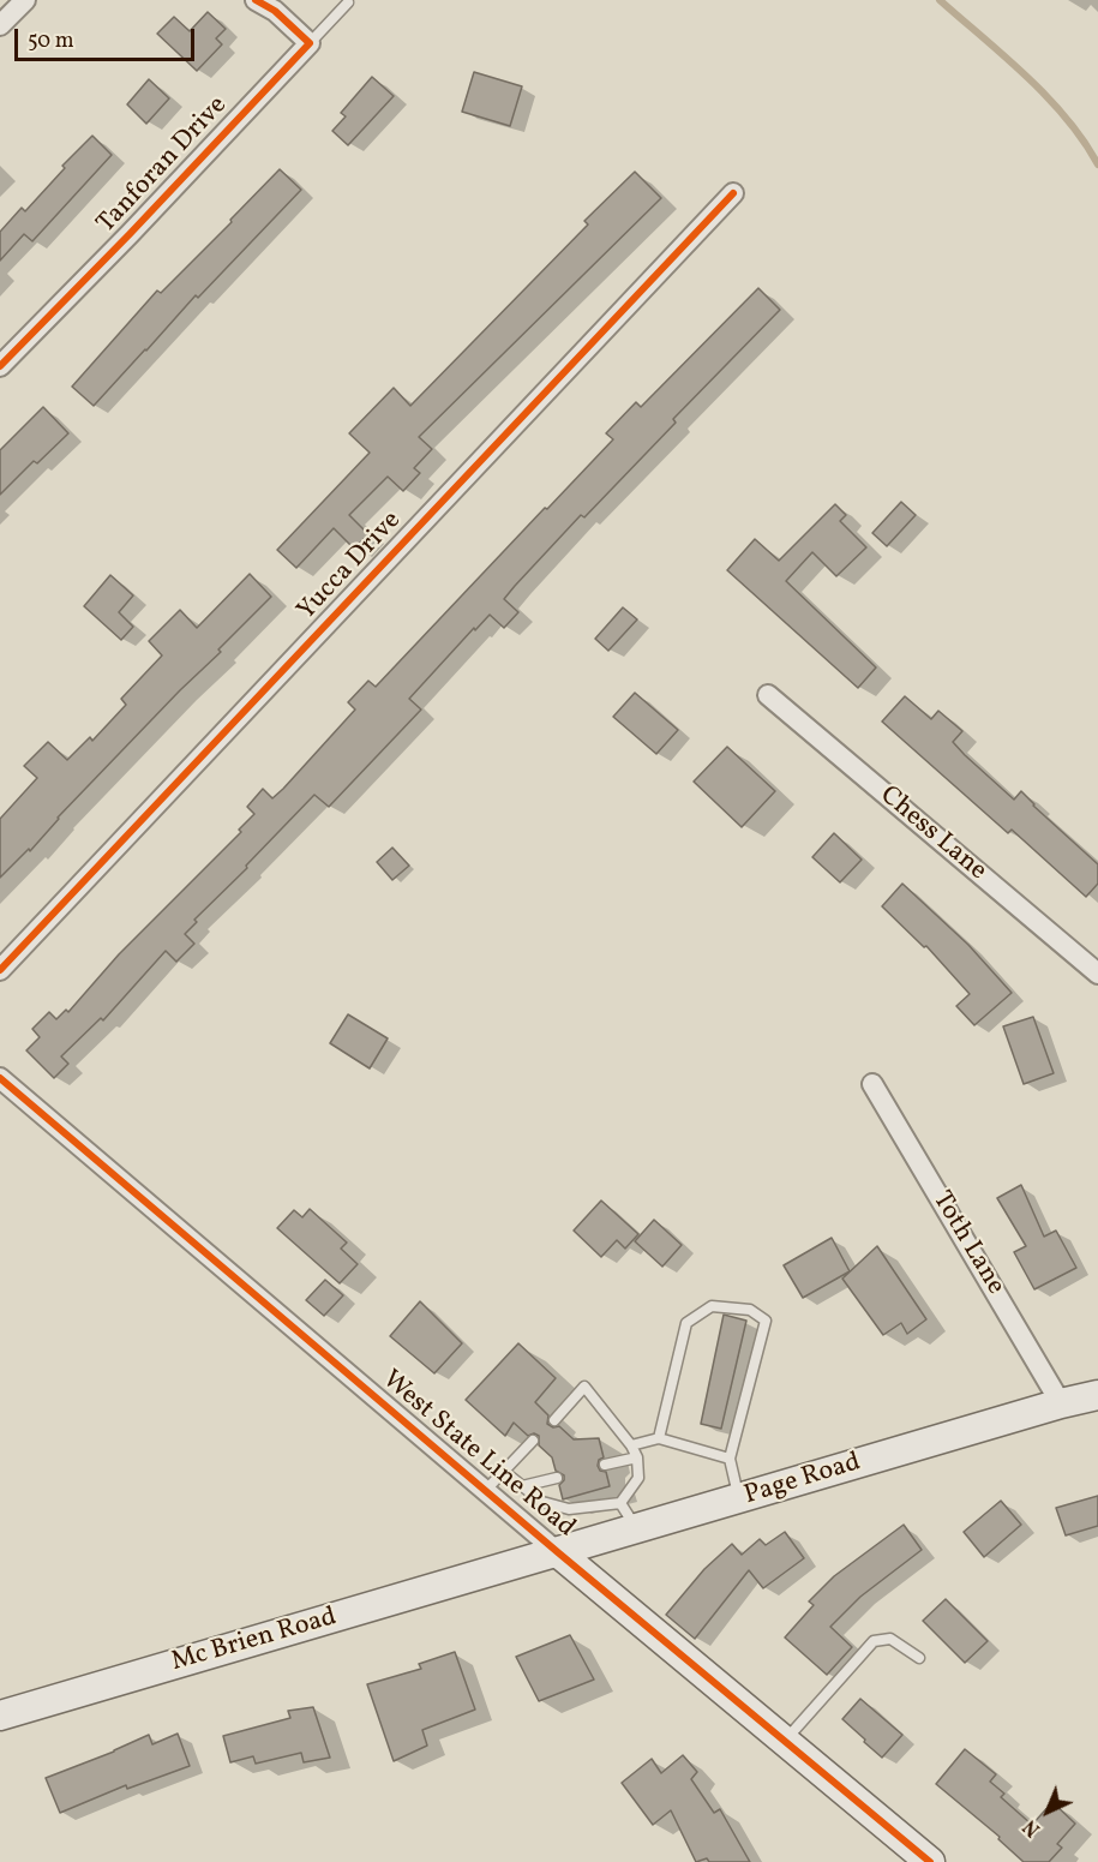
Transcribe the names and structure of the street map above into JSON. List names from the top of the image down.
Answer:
{
  "streets": {
    "main road": ["West State Line Road", "Page Road", "Mc Brien Road"],
    "street": [
      "Tanforan Drive",
      "Yucca Drive",
      "Chess Lane",
      "Toth Lane"
    ]
  },
  "crossings": [
    ["Toth Lane", "Page Road"],
    ["West State Line Road", "Page Road"],
    ["Page Road", "Mc Brien Road"]
  ],
  "scale_bar": "50 m",
  "north": "bottom left"
}
